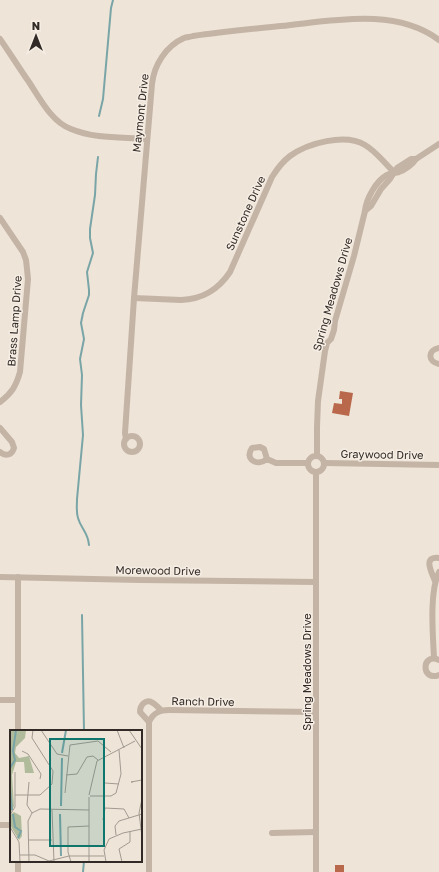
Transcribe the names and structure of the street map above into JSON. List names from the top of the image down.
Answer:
{
  "streets": {
    "street": [
      "Maymont Drive",
      "Sunstone Drive",
      "Spring Meadows Drive",
      "Brass Lamp Drive",
      "Graywood Drive",
      "Morewood Drive",
      "Ranch Drive"
    ]
  },
  "crossings": [
    ["Maymont Drive", "Sunstone Drive"],
    ["Sunstone Drive", "Spring Meadows Drive"],
    ["Spring Meadows Drive", "Graywood Drive"],
    ["Spring Meadows Drive", "Morewood Drive"],
    ["Spring Meadows Drive", "Ranch Drive"]
  ],
  "north": "top"
}
